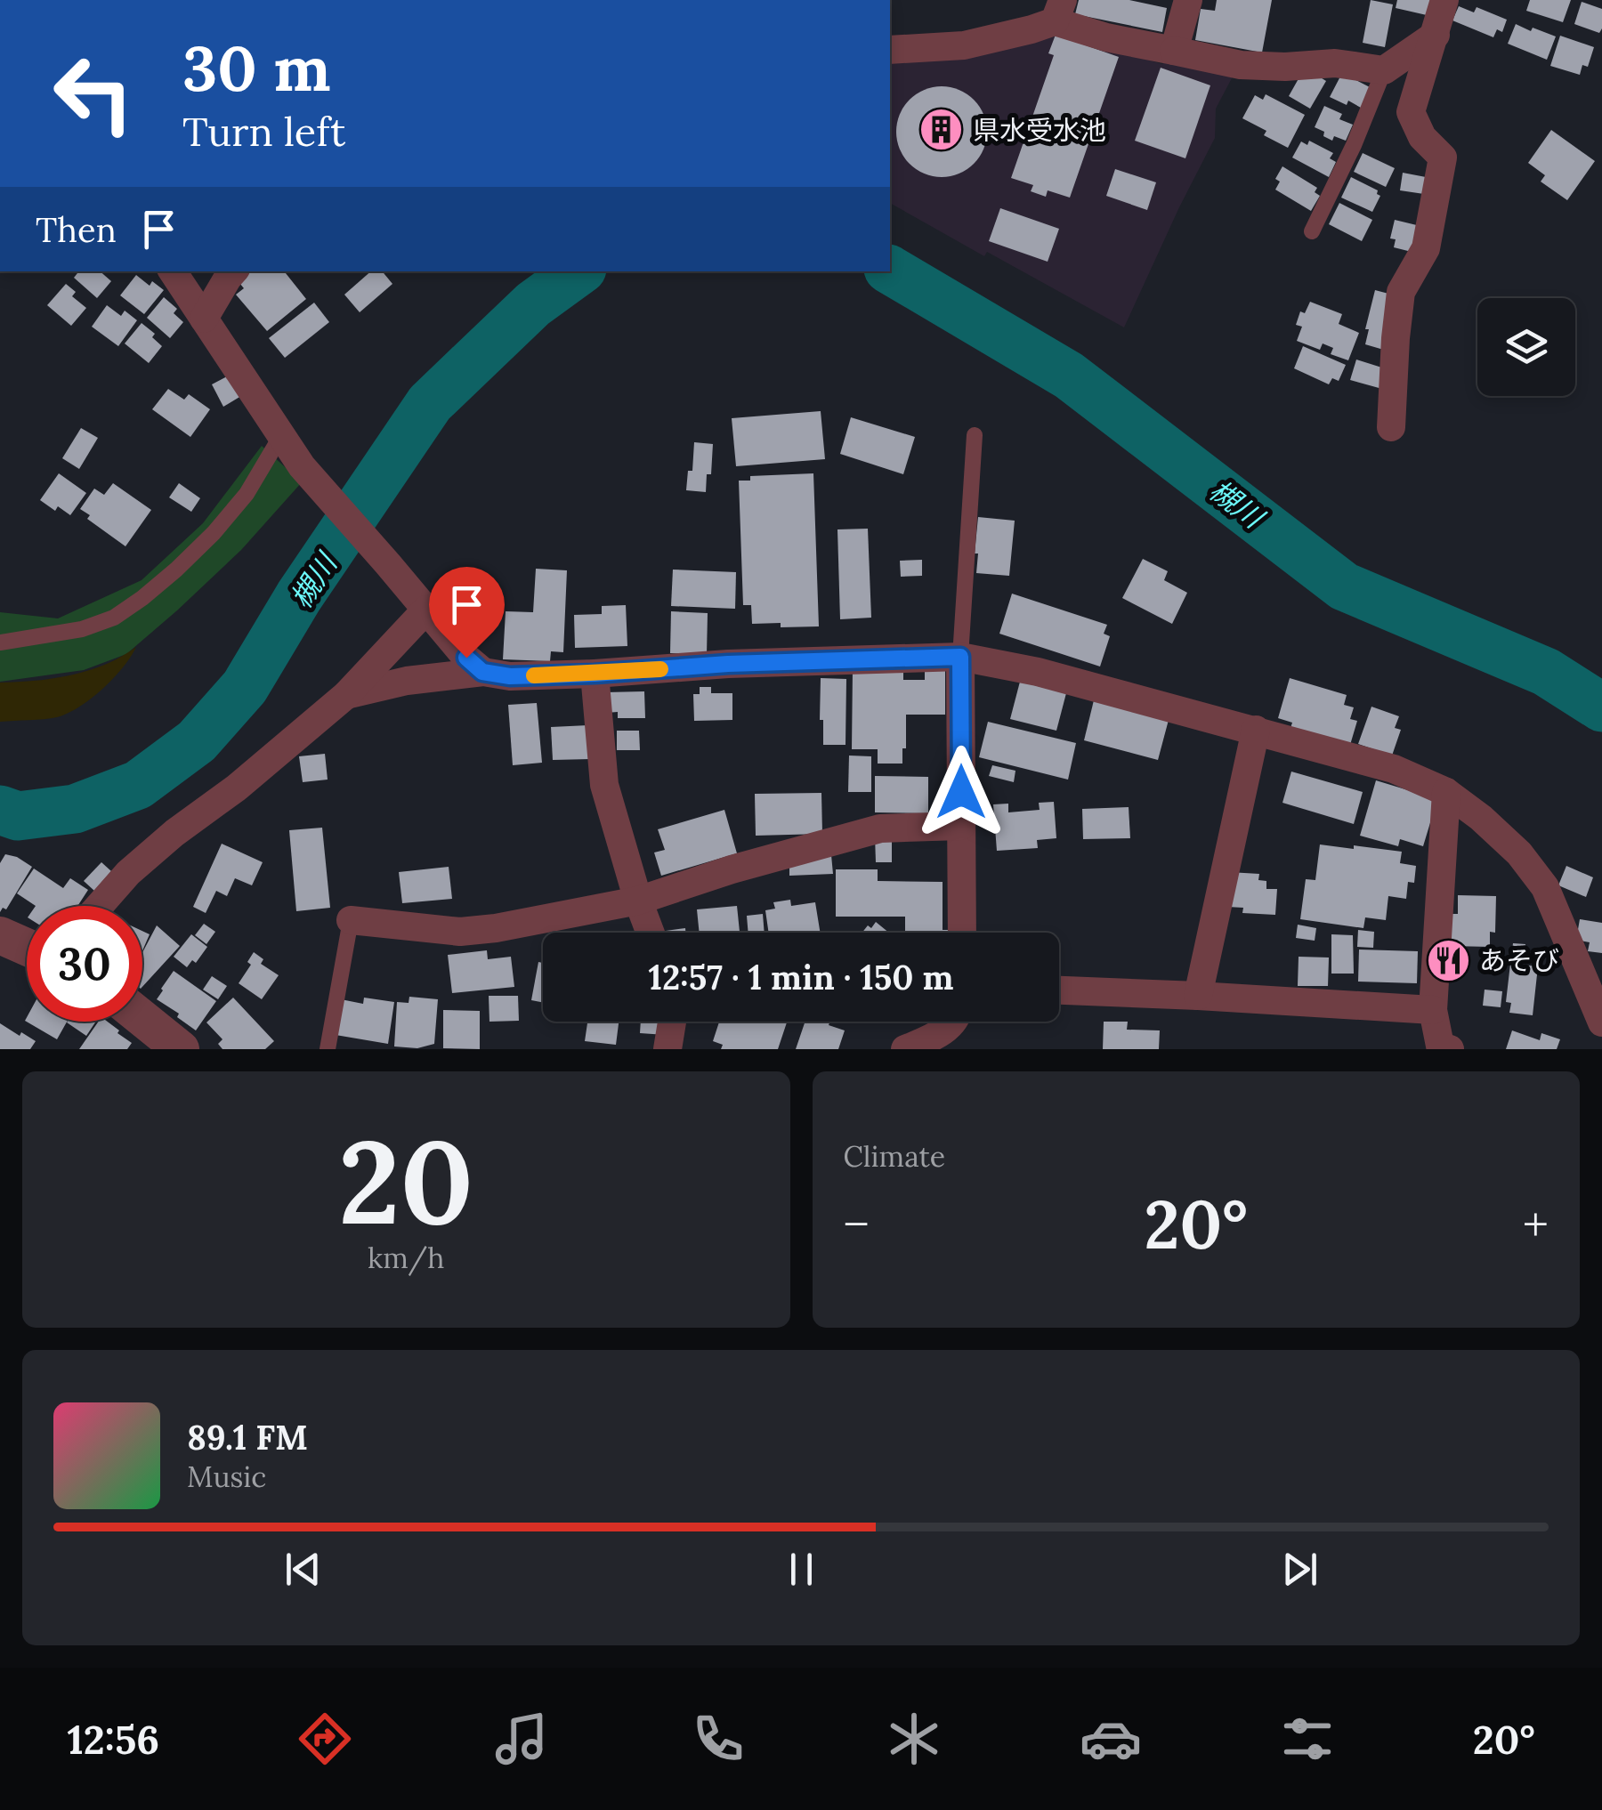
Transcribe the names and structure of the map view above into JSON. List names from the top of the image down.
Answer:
{
  "water": ["槻川"],
  "places": {
    "building": ["県水受水池"],
    "restaurant": ["あそび"]
  },
  "page": {
    "turn": ["30 m", "Turn left"],
    "then": "Then",
    "limit": "30",
    "trip": "12:57 · 1 min · 150 m",
    "tile": [
      ["20", "km/h"],
      "Climate"
    ],
    "heat": ["−", "20°", "+"],
    "song": ["89.1 FM", "Music"],
    "tabs": ["12:56", "20°"]
  }
}
